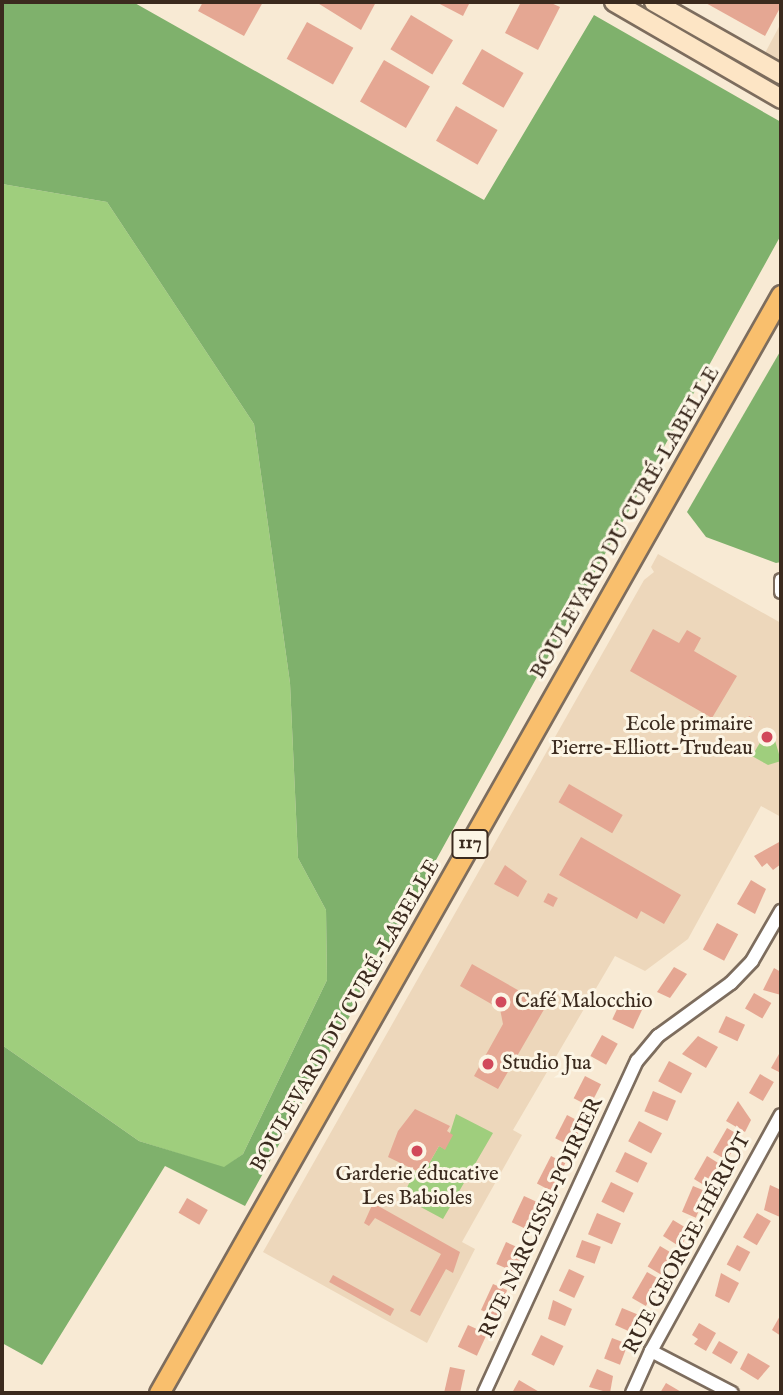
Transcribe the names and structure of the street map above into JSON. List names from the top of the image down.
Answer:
{
  "streets": {
    "main road": ["BOULEVARD DU CURÉ-LABELLE", "117"],
    "street": ["RUE NARCISSE-POIRIER", "RUE GEORGE-HÉRIOT"]
  },
  "places": [
    "Ecole primaire Pierre-Elliott-Trudeau",
    "Café Malocchio",
    "Studio Jua",
    "Garderie éducative Les Babioles"
  ]
}
